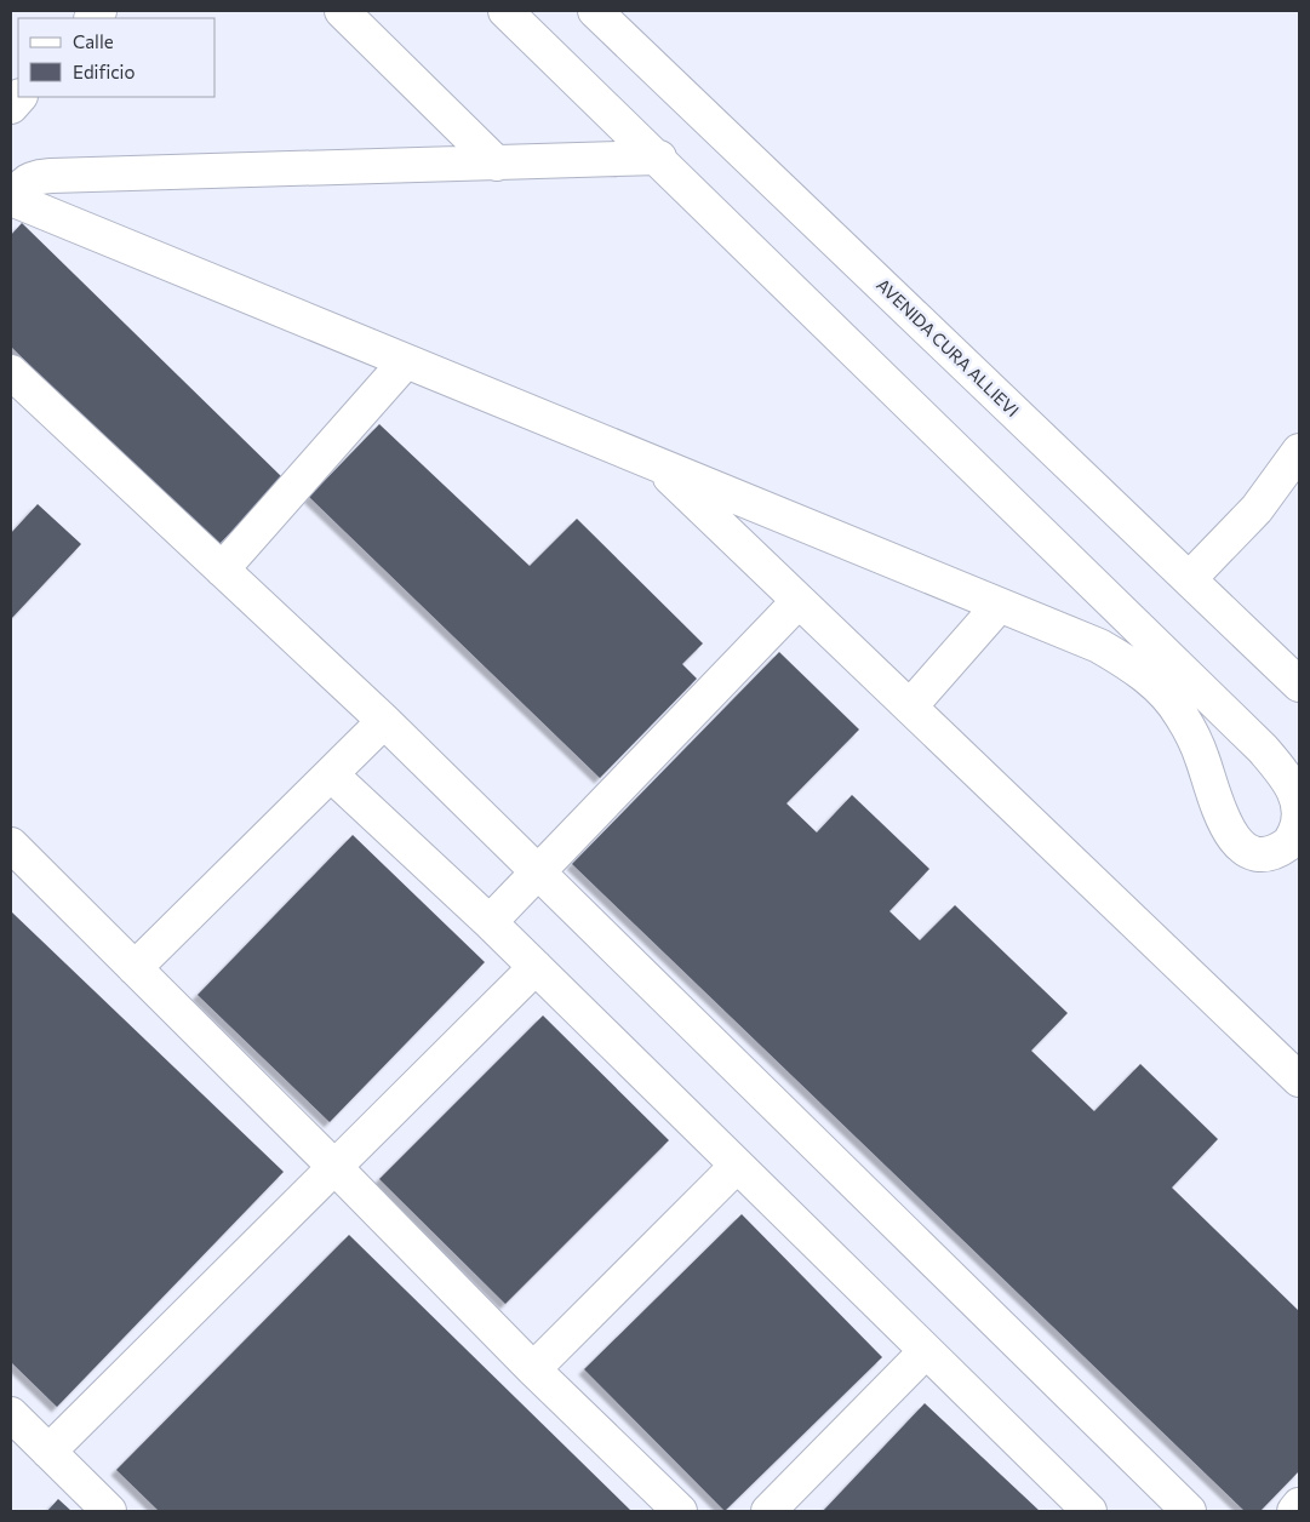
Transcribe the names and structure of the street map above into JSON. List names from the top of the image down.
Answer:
{
  "streets": {
    "street": ["AVENIDA CURA ALLIEVI"]
  },
  "legend": ["Calle", "Edificio"]
}
